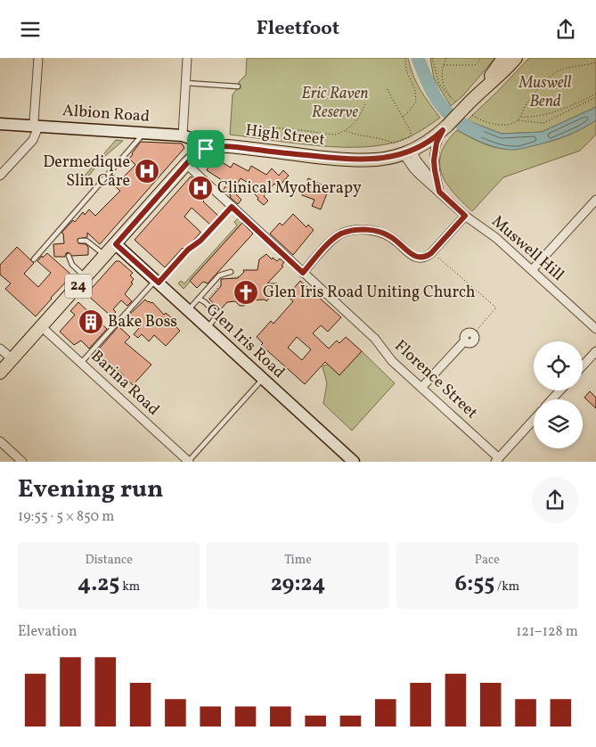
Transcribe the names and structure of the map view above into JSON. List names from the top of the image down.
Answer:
{
  "streets": {
    "main road": [
      "Albion Road",
      "High Street",
      "24",
      "Glen Iris Road"
    ],
    "street": ["Muswell Hill", "Florence Street", "Barina Road"]
  },
  "crossings": [
    ["Albion Road", "High Street"],
    ["Albion Road", "24"],
    ["High Street", "Muswell Hill"],
    ["High Street", "24"],
    ["24", "Glen Iris Road"],
    ["24", "Florence Street"],
    ["24", "Barina Road"]
  ],
  "parks": ["Muswell Bend", "Eric Raven Reserve"],
  "places": {
    "hospital": ["Dermedique Slin Care", "Clinical Myotherapy"],
    "church": ["Glen Iris Road Uniting Church"],
    "building": ["Bake Boss"]
  },
  "page": {
    "header": "Fleetfoot",
    "heading": ["Evening run", "19:55 · 5 × 850 m"],
    "stats": [
      ["Distance", "4.25 km"],
      ["Time", "29:24"],
      ["Pace", "6:55 /km"]
    ],
    "chart": ["Elevation", "121–128 m"]
  }
}
